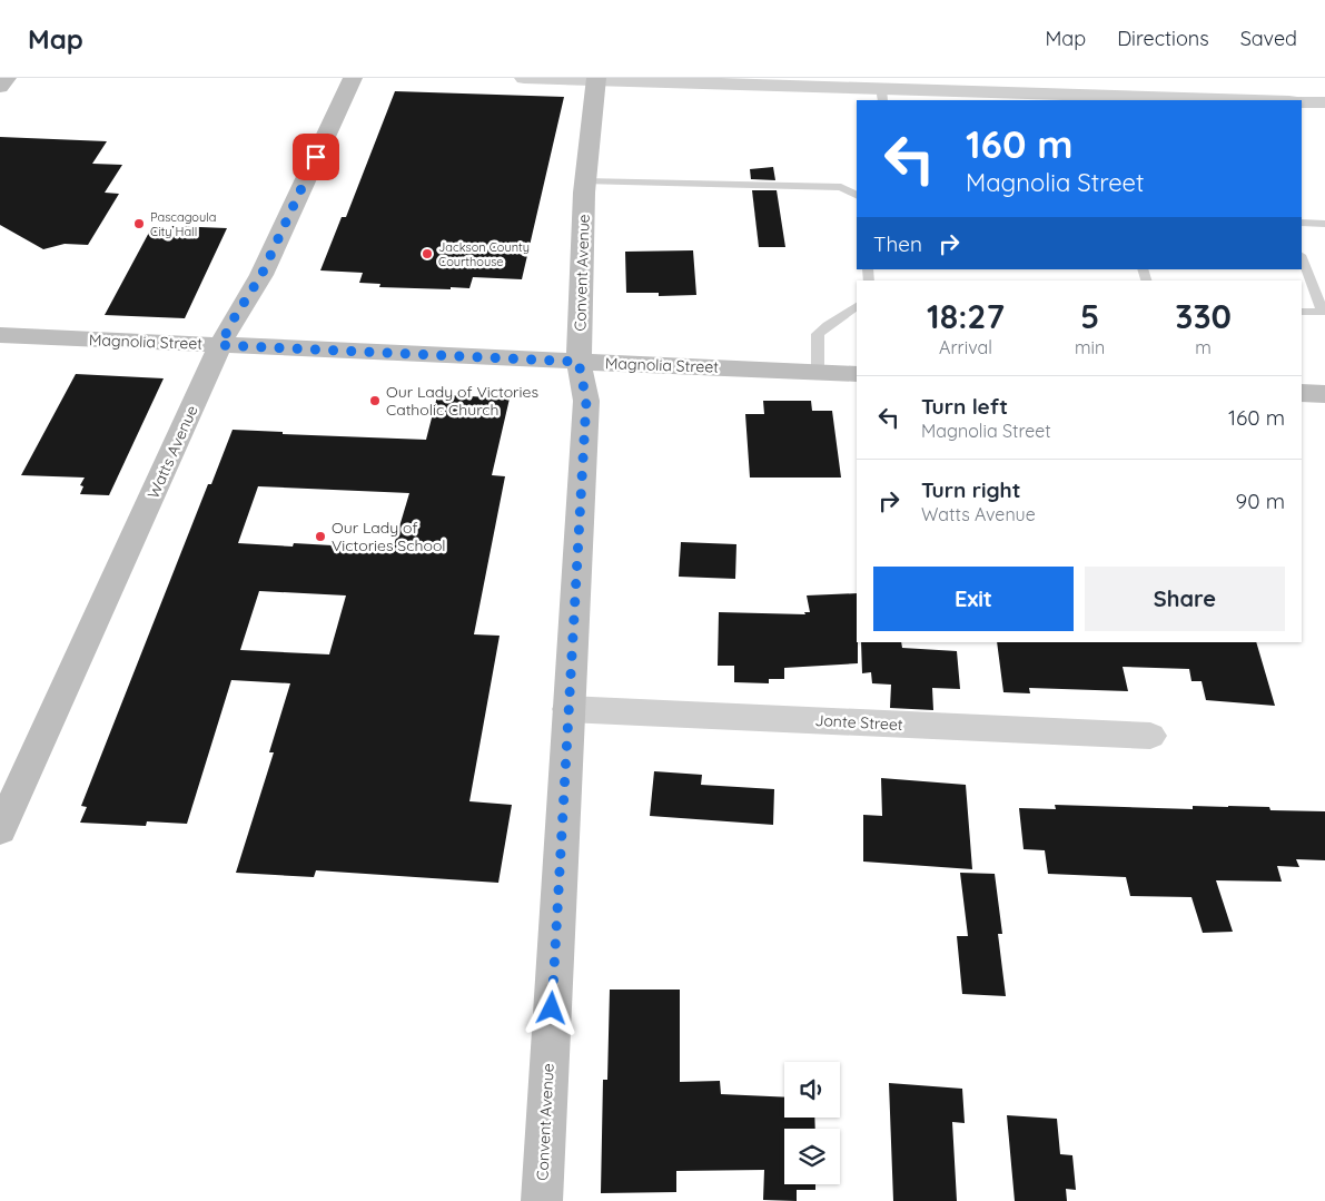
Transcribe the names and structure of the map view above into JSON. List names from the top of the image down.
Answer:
{
  "streets": {
    "street": [
      "Convent Avenue",
      "Magnolia Street",
      "Watts Avenue",
      "Jonte Street"
    ]
  },
  "crossings": [
    ["Convent Avenue", "Magnolia Street"],
    ["Convent Avenue", "Jonte Street"],
    ["Magnolia Street", "Watts Avenue"]
  ],
  "places": [
    "Pascagoula City Hall",
    "Jackson County Courthouse",
    "Our Lady of Victories Catholic Church",
    "Our Lady of Victories School"
  ],
  "page": {
    "header": "Map",
    "nav": ["Map", "Directions", "Saved"],
    "turn": ["160 m", "Magnolia Street"],
    "then": "Then",
    "eta": [
      "18:27",
      "Arrival",
      "5",
      "min",
      "330",
      "m"
    ],
    "list": [
      {
        "name": "Turn left",
        "note": "Magnolia Street",
        "value": "160 m"
      },
      {
        "name": "Turn right",
        "note": "Watts Avenue",
        "value": "90 m"
      }
    ],
    "buttons": ["Exit", "Share"]
  }
}
